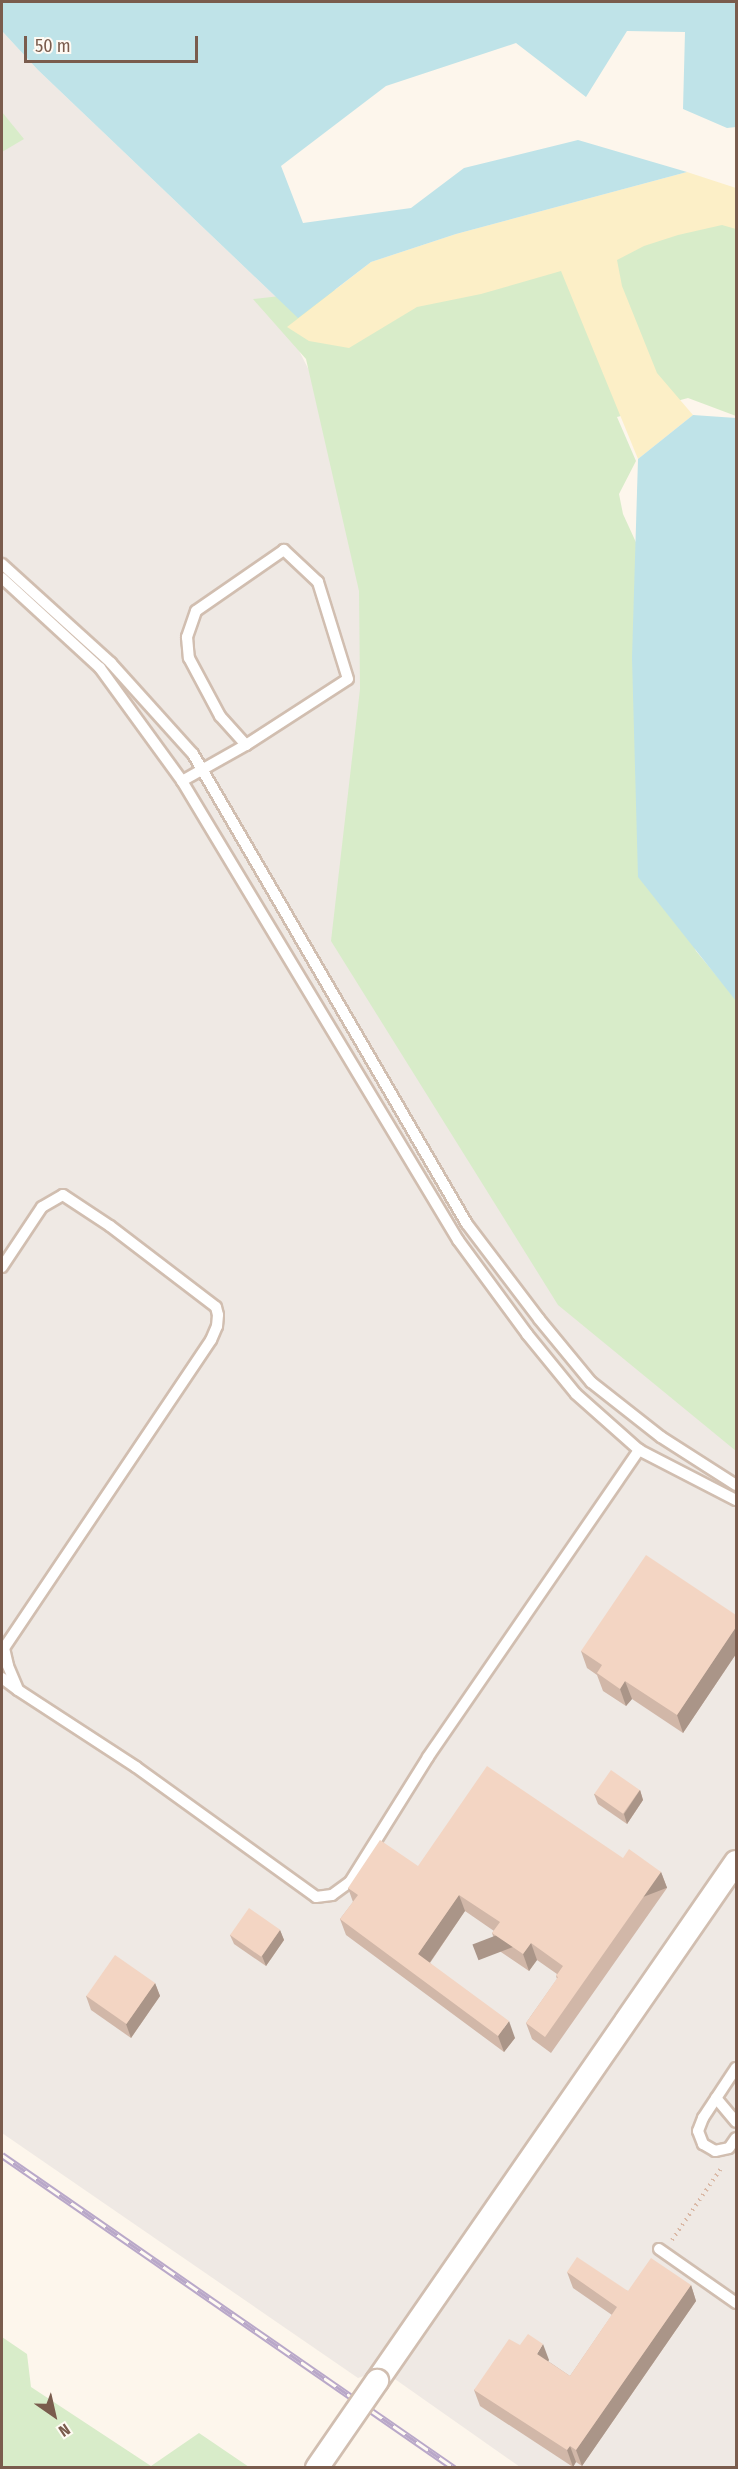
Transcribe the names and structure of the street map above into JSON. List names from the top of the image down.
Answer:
{
  "scale_bar": "50 m",
  "north": "bottom right"
}
